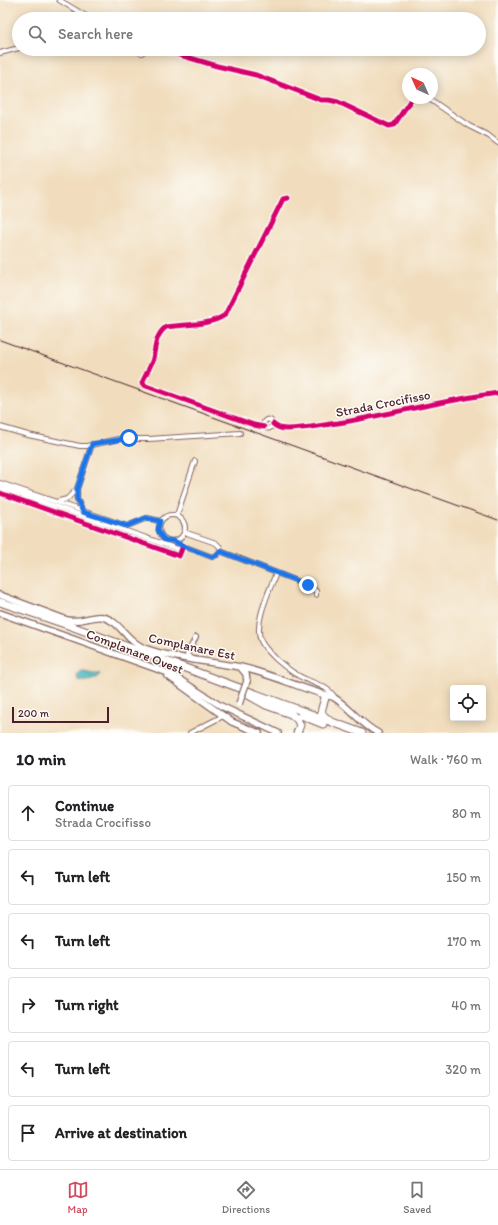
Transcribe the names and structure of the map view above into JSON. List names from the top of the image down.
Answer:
{
  "streets": {
    "main road": ["Complanare Est", "Complanare Ovest"],
    "street": ["Strada Crocifisso"]
  },
  "scale_bar": "200 m",
  "north": "top left",
  "page": {
    "search": "Search here",
    "scale": "200 m",
    "heading": ["10 min", "Walk · 760 m"],
    "list": [
      ["Continue", "Strada Crocifisso", "80 m"],
      ["Turn left", "150 m"],
      ["Turn left", "170 m"],
      ["Turn right", "40 m"],
      ["Turn left", "320 m"],
      "Arrive at destination"
    ],
    "nav": ["Map", "Directions", "Saved"]
  }
}
